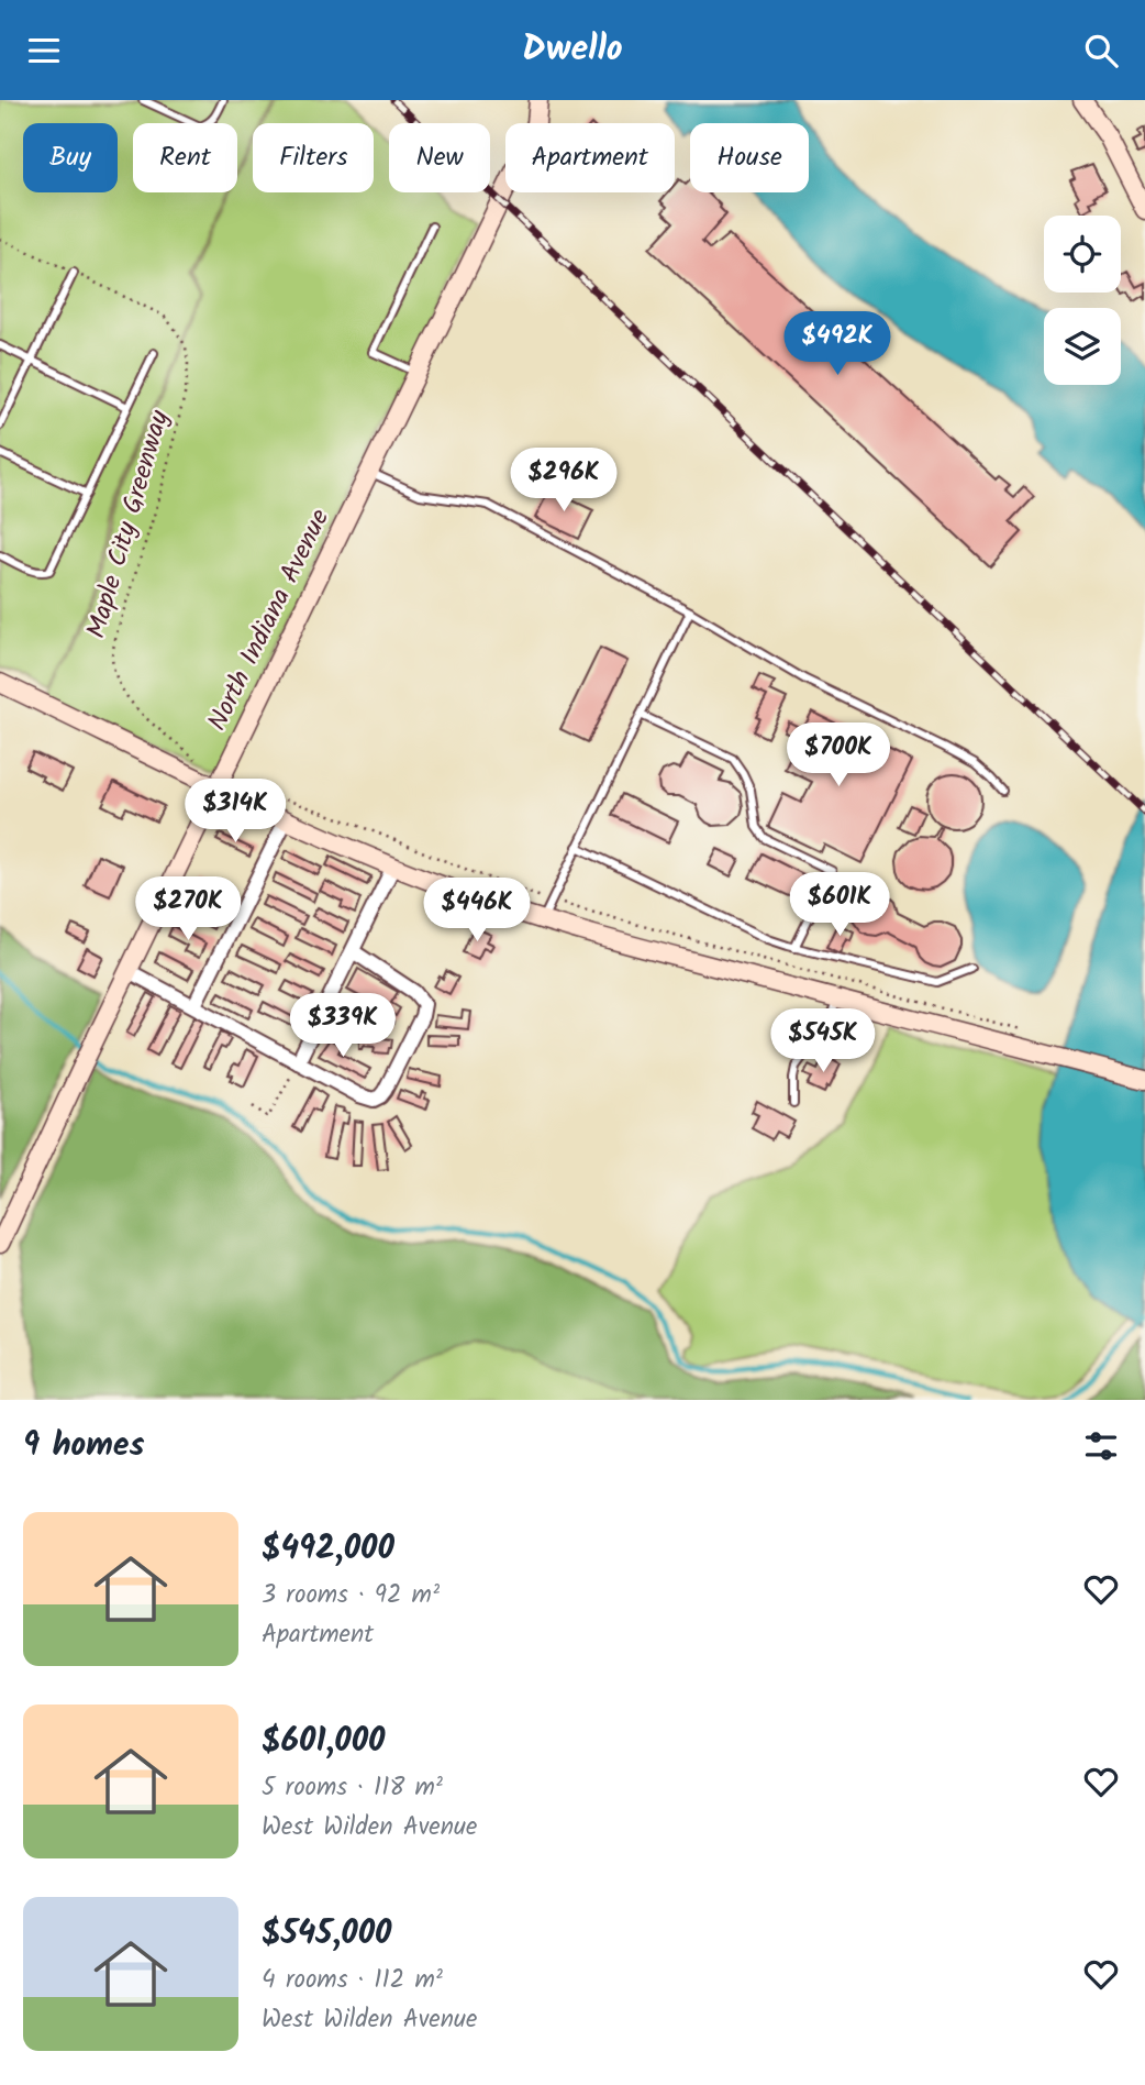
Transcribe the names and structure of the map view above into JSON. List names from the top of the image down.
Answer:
{
  "streets": {
    "street": ["North Indiana Avenue"],
    "path": ["Maple City Greenway"]
  },
  "crossings": [
    ["Maple City Greenway", "North Indiana Avenue"]
  ],
  "page": {
    "header": "Dwello",
    "chip": [
      "Buy",
      "Rent",
      "Filters",
      "New",
      "Apartment",
      "House"
    ],
    "price": [
      "$492K",
      "$296K",
      "$700K",
      "$314K",
      "$601K",
      "$270K",
      "$446K",
      "$339K",
      "$545K"
    ],
    "heading": "9 homes",
    "list": [
      {
        "name": "$492,000",
        "note": "3 rooms · 92 m² · Apartment"
      },
      {
        "name": "$601,000",
        "note": "5 rooms · 118 m² · West Wilden Avenue"
      },
      {
        "name": "$545,000",
        "note": "4 rooms · 112 m² · West Wilden Avenue"
      }
    ]
  }
}
